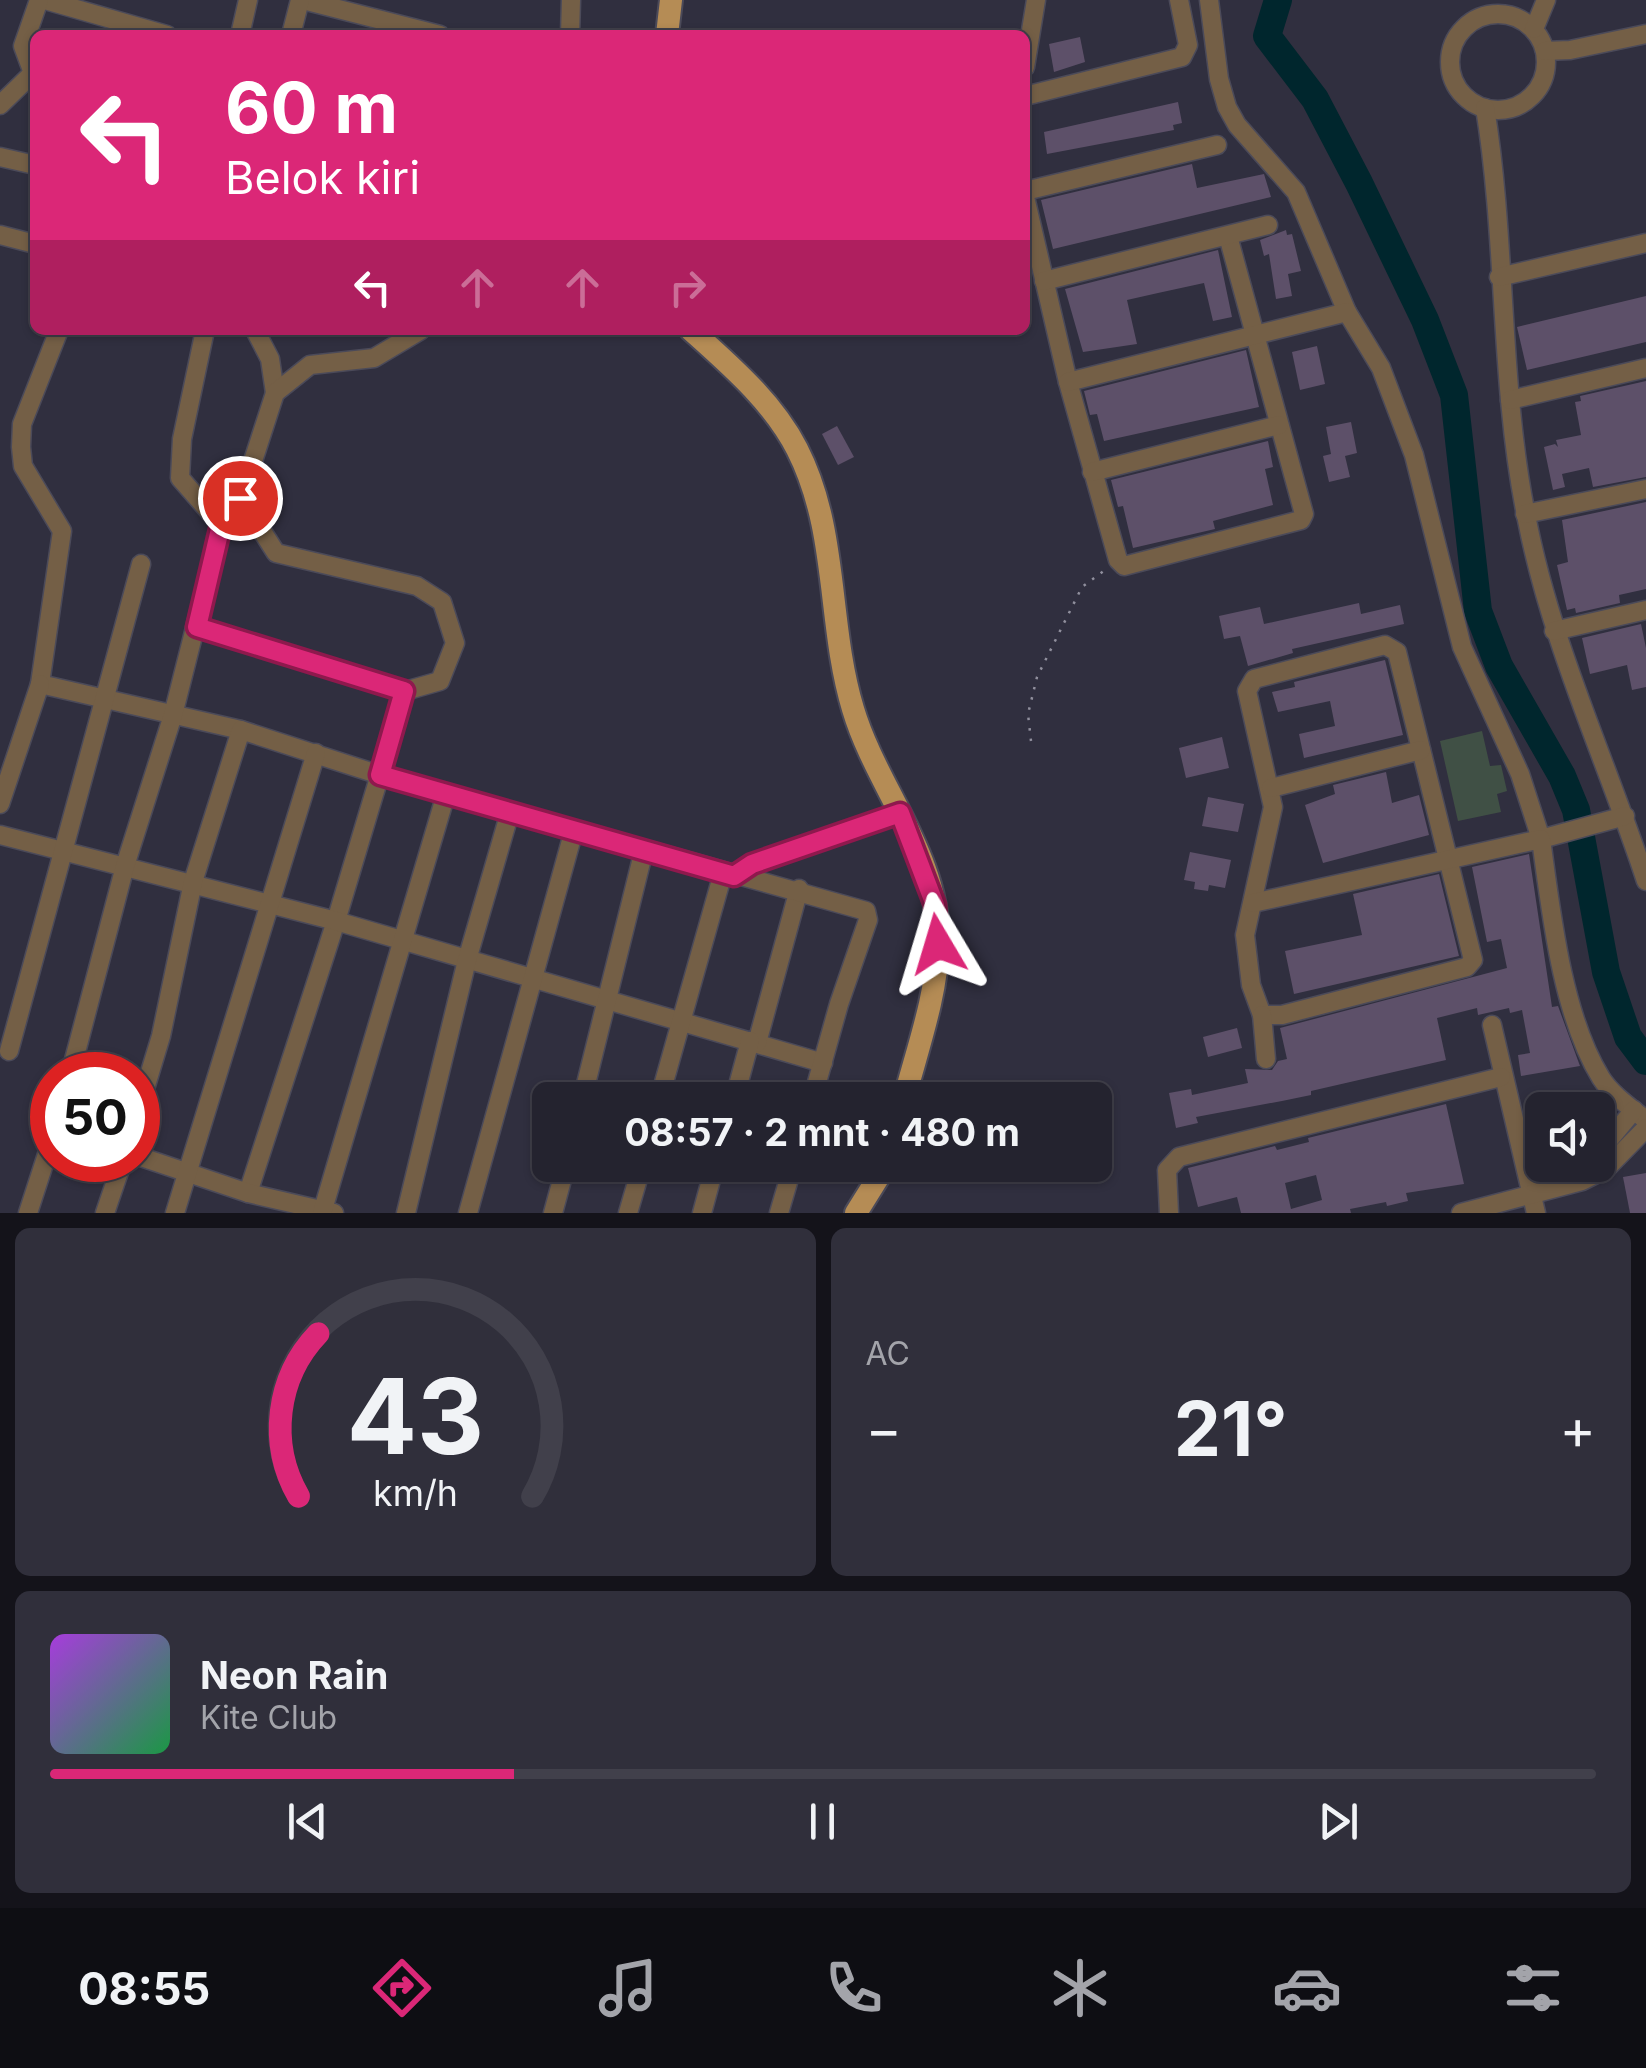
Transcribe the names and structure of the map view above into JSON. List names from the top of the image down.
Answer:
{
  "page": {
    "turn": ["60 m", "Belok kiri"],
    "limit": "50",
    "trip": "08:57 · 2 mnt · 480 m",
    "tile": "AC",
    "heat": ["−", "21°", "+"],
    "song": ["Neon Rain", "Kite Club"],
    "tabs": "08:55",
    "gauge": ["43", "km/h"]
  }
}
